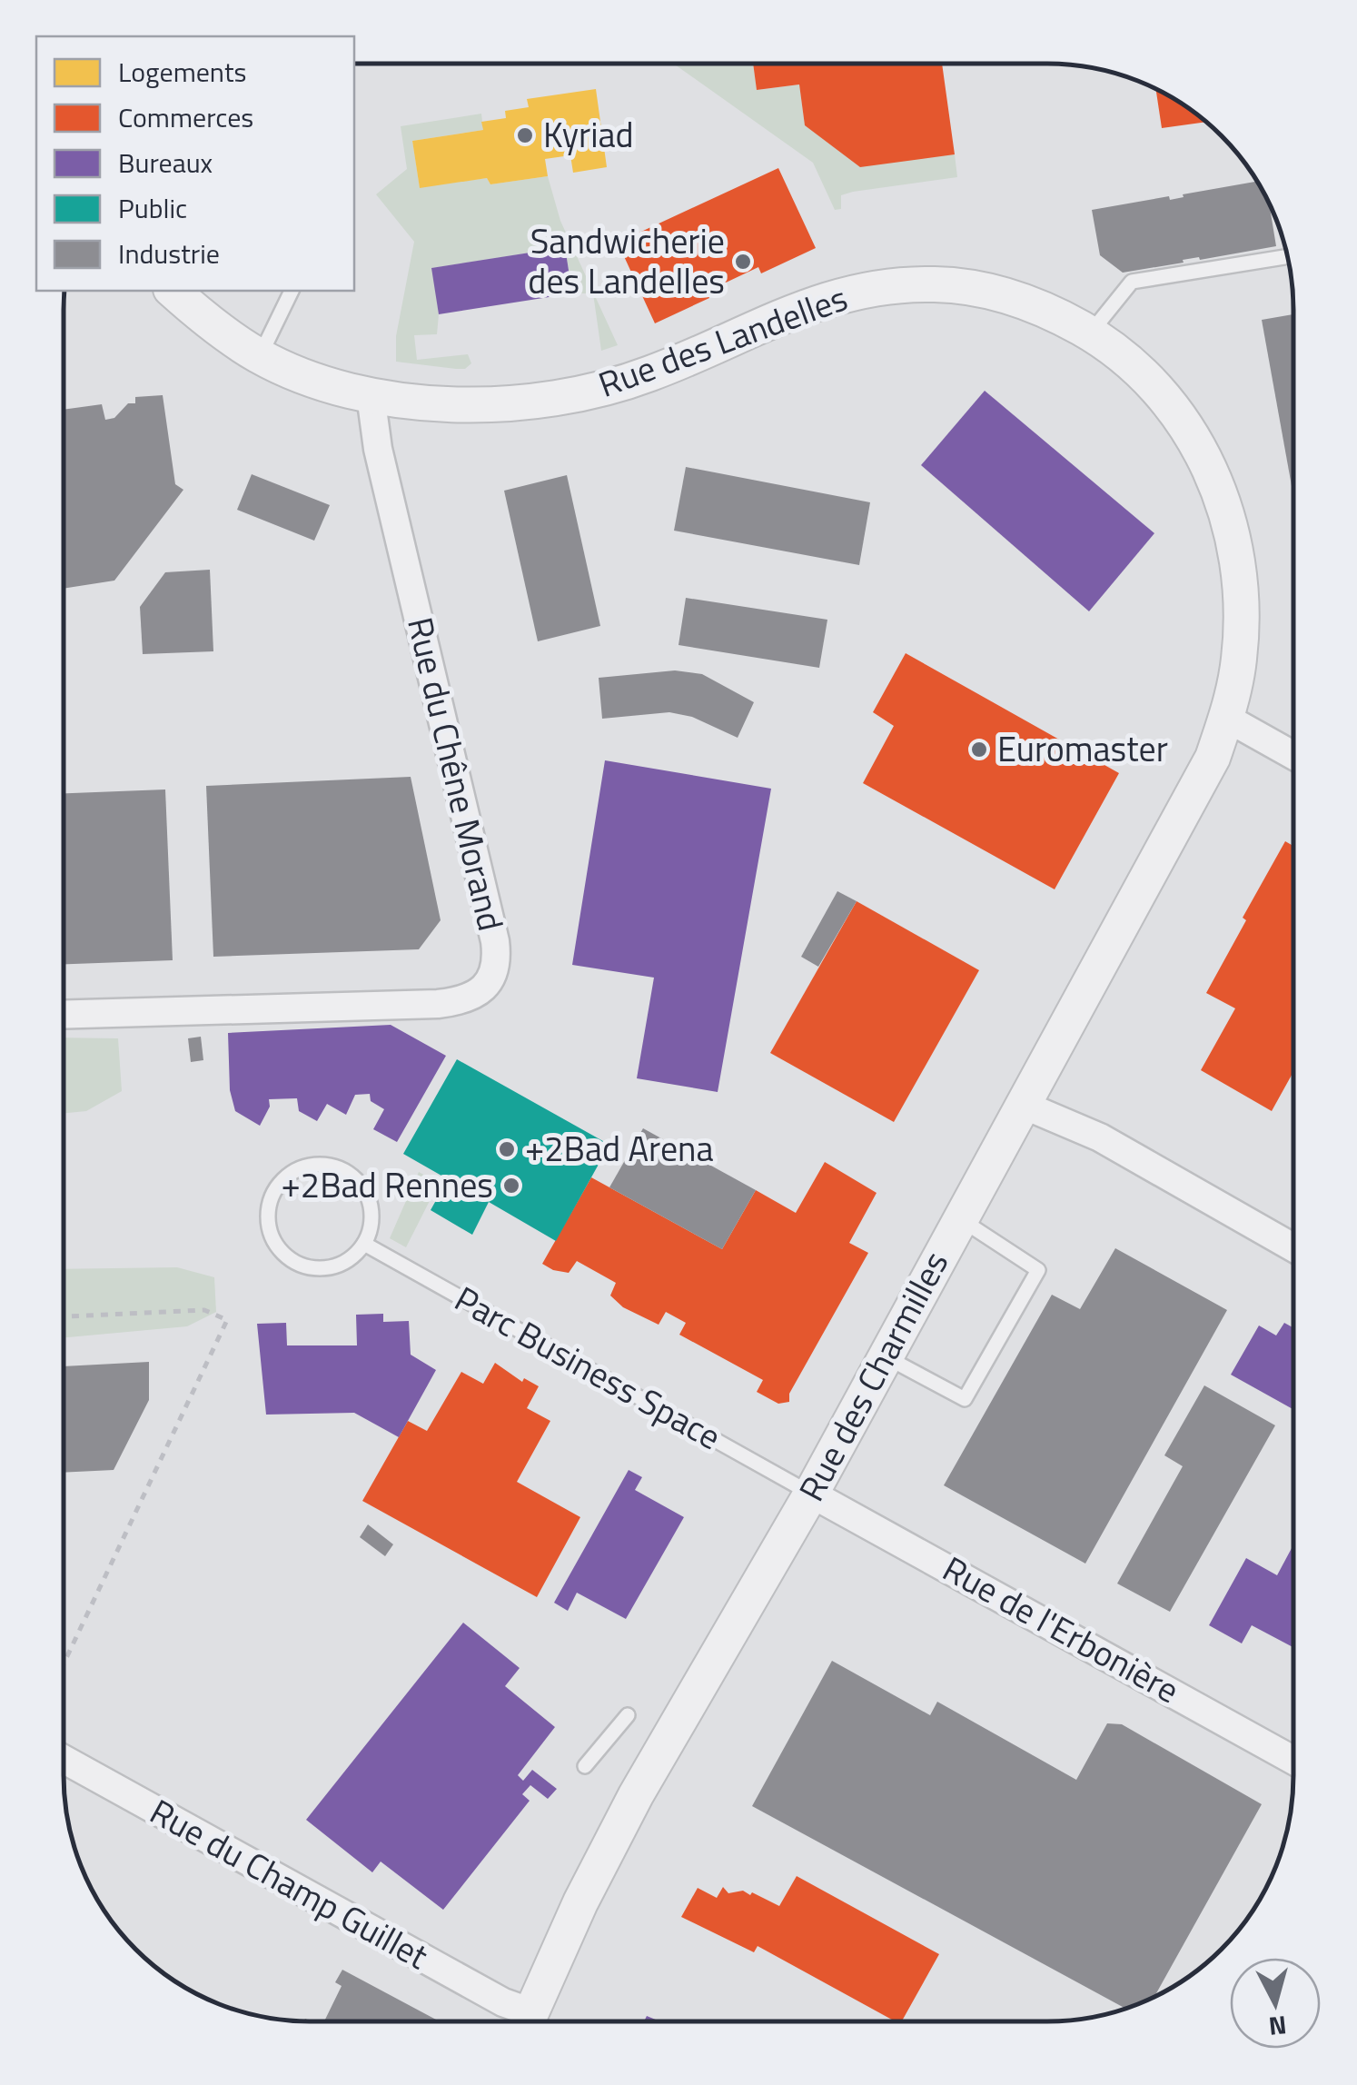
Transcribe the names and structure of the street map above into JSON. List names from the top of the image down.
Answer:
{
  "streets": {
    "street": [
      "Rue des Landelles",
      "Rue du Chêne Morand",
      "Rue des Charmilles",
      "Rue de l'Erbonière",
      "Rue du Champ Guillet"
    ],
    "lane": ["Parc Business Space"]
  },
  "crossings": [
    ["Rue des Landelles", "Rue du Chêne Morand"],
    ["Rue des Landelles", "Rue des Charmilles"],
    ["Parc Business Space", "Rue des Charmilles"],
    ["Parc Business Space", "Rue de l'Erbonière"],
    ["Rue des Charmilles", "Rue de l'Erbonière"]
  ],
  "places": [
    "Kyriad",
    "Sandwicherie des Landelles",
    "Euromaster",
    "+2Bad Arena",
    "+2Bad Rennes"
  ],
  "legend": [
    "Logements",
    "Commerces",
    "Bureaux",
    "Public",
    "Industrie"
  ],
  "north": "bottom"
}
